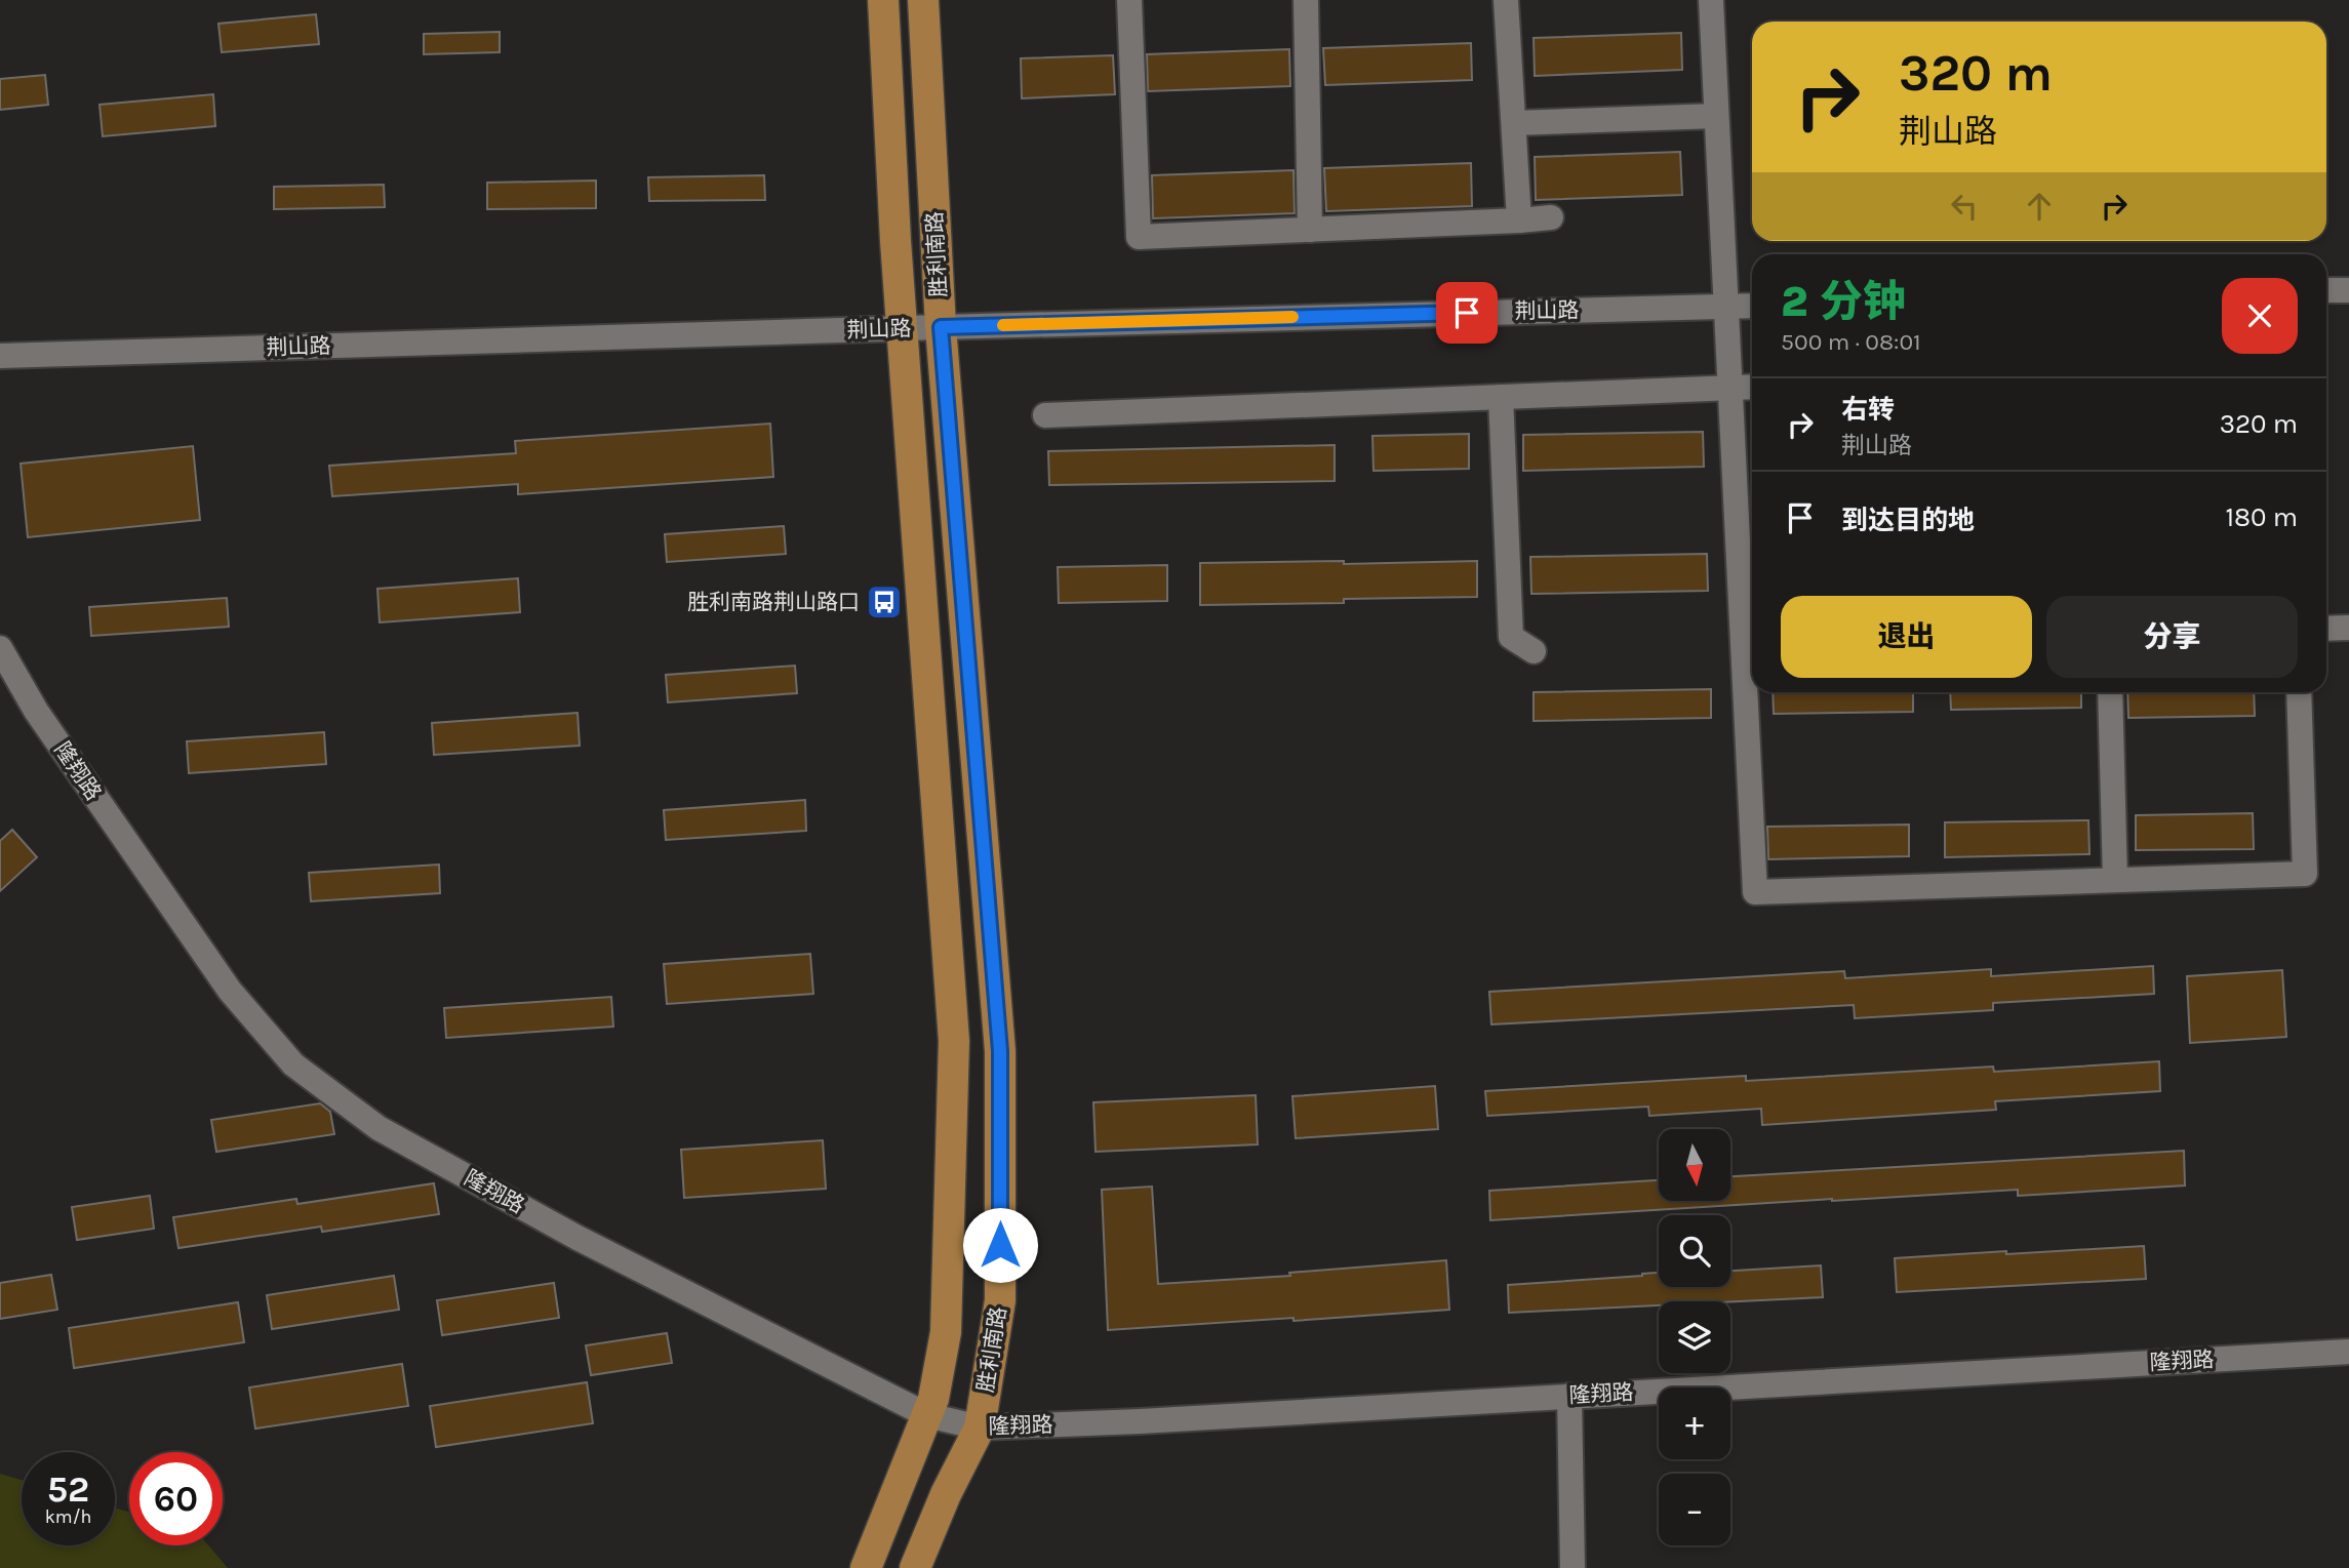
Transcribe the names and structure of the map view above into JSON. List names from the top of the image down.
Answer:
{
  "streets": {
    "main road": ["胜利南路"],
    "street": ["荆山路", "隆翔路"]
  },
  "crossings": [
    ["胜利南路", "荆山路"],
    ["胜利南路", "隆翔路"]
  ],
  "places": {
    "bus stop": ["胜利南路荆山路口"]
  },
  "north": "bottom",
  "page": {
    "turn": ["320 m", "荆山路"],
    "heading": ["2 分钟", "500 m · 08:01"],
    "list": [
      {
        "name": "右转",
        "note": "荆山路",
        "value": "320 m"
      },
      {
        "name": "到达目的地",
        "value": "180 m"
      }
    ],
    "buttons": ["退出", "分享"],
    "map_buttons": ["+", "−"],
    "speed": "52 km/h",
    "limit": "60"
  }
}
